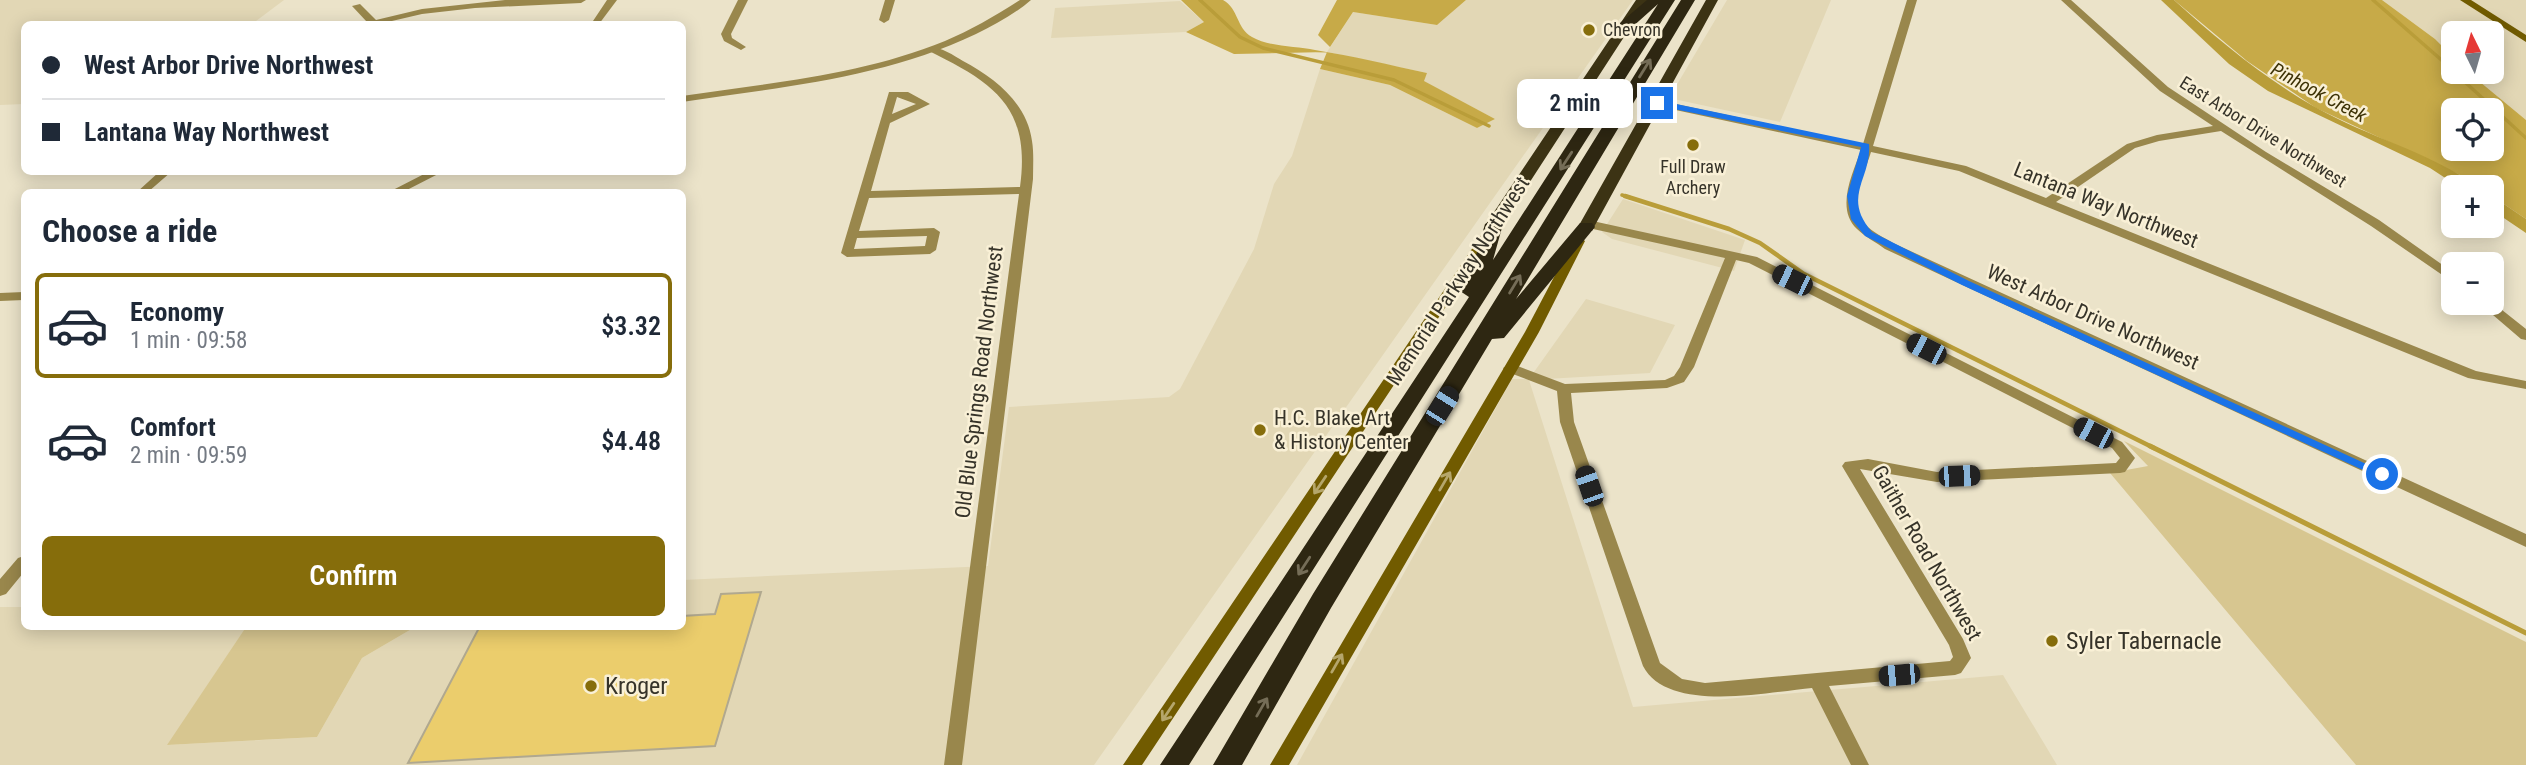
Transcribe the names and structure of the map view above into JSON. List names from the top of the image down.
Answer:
{
  "streets": {
    "highway": ["Memorial Parkway Northwest"],
    "street": [
      "East Arbor Drive Northwest",
      "Lantana Way Northwest",
      "West Arbor Drive Northwest",
      "Old Blue Springs Road Northwest",
      "Gaither Road Northwest"
    ]
  },
  "crossings": [
    ["Lantana Way Northwest", "West Arbor Drive Northwest"]
  ],
  "water": ["Pinhook Creek"],
  "places": [
    "Chevron",
    "Full Draw Archery",
    "H.C. Blake Art & History Center",
    "Syler Tabernacle",
    "Kroger"
  ],
  "north": "top",
  "page": {
    "map_buttons": ["+", "−"],
    "banner": ["West Arbor Drive Northwest", "Lantana Way Northwest"],
    "bubble": "2 min",
    "heading": "Choose a ride",
    "list": [
      {
        "name": "Economy",
        "note": "1 min · 09:58",
        "value": "$3.32"
      },
      {
        "name": "Comfort",
        "note": "2 min · 09:59",
        "value": "$4.48"
      }
    ],
    "buttons": "Confirm"
  }
}
